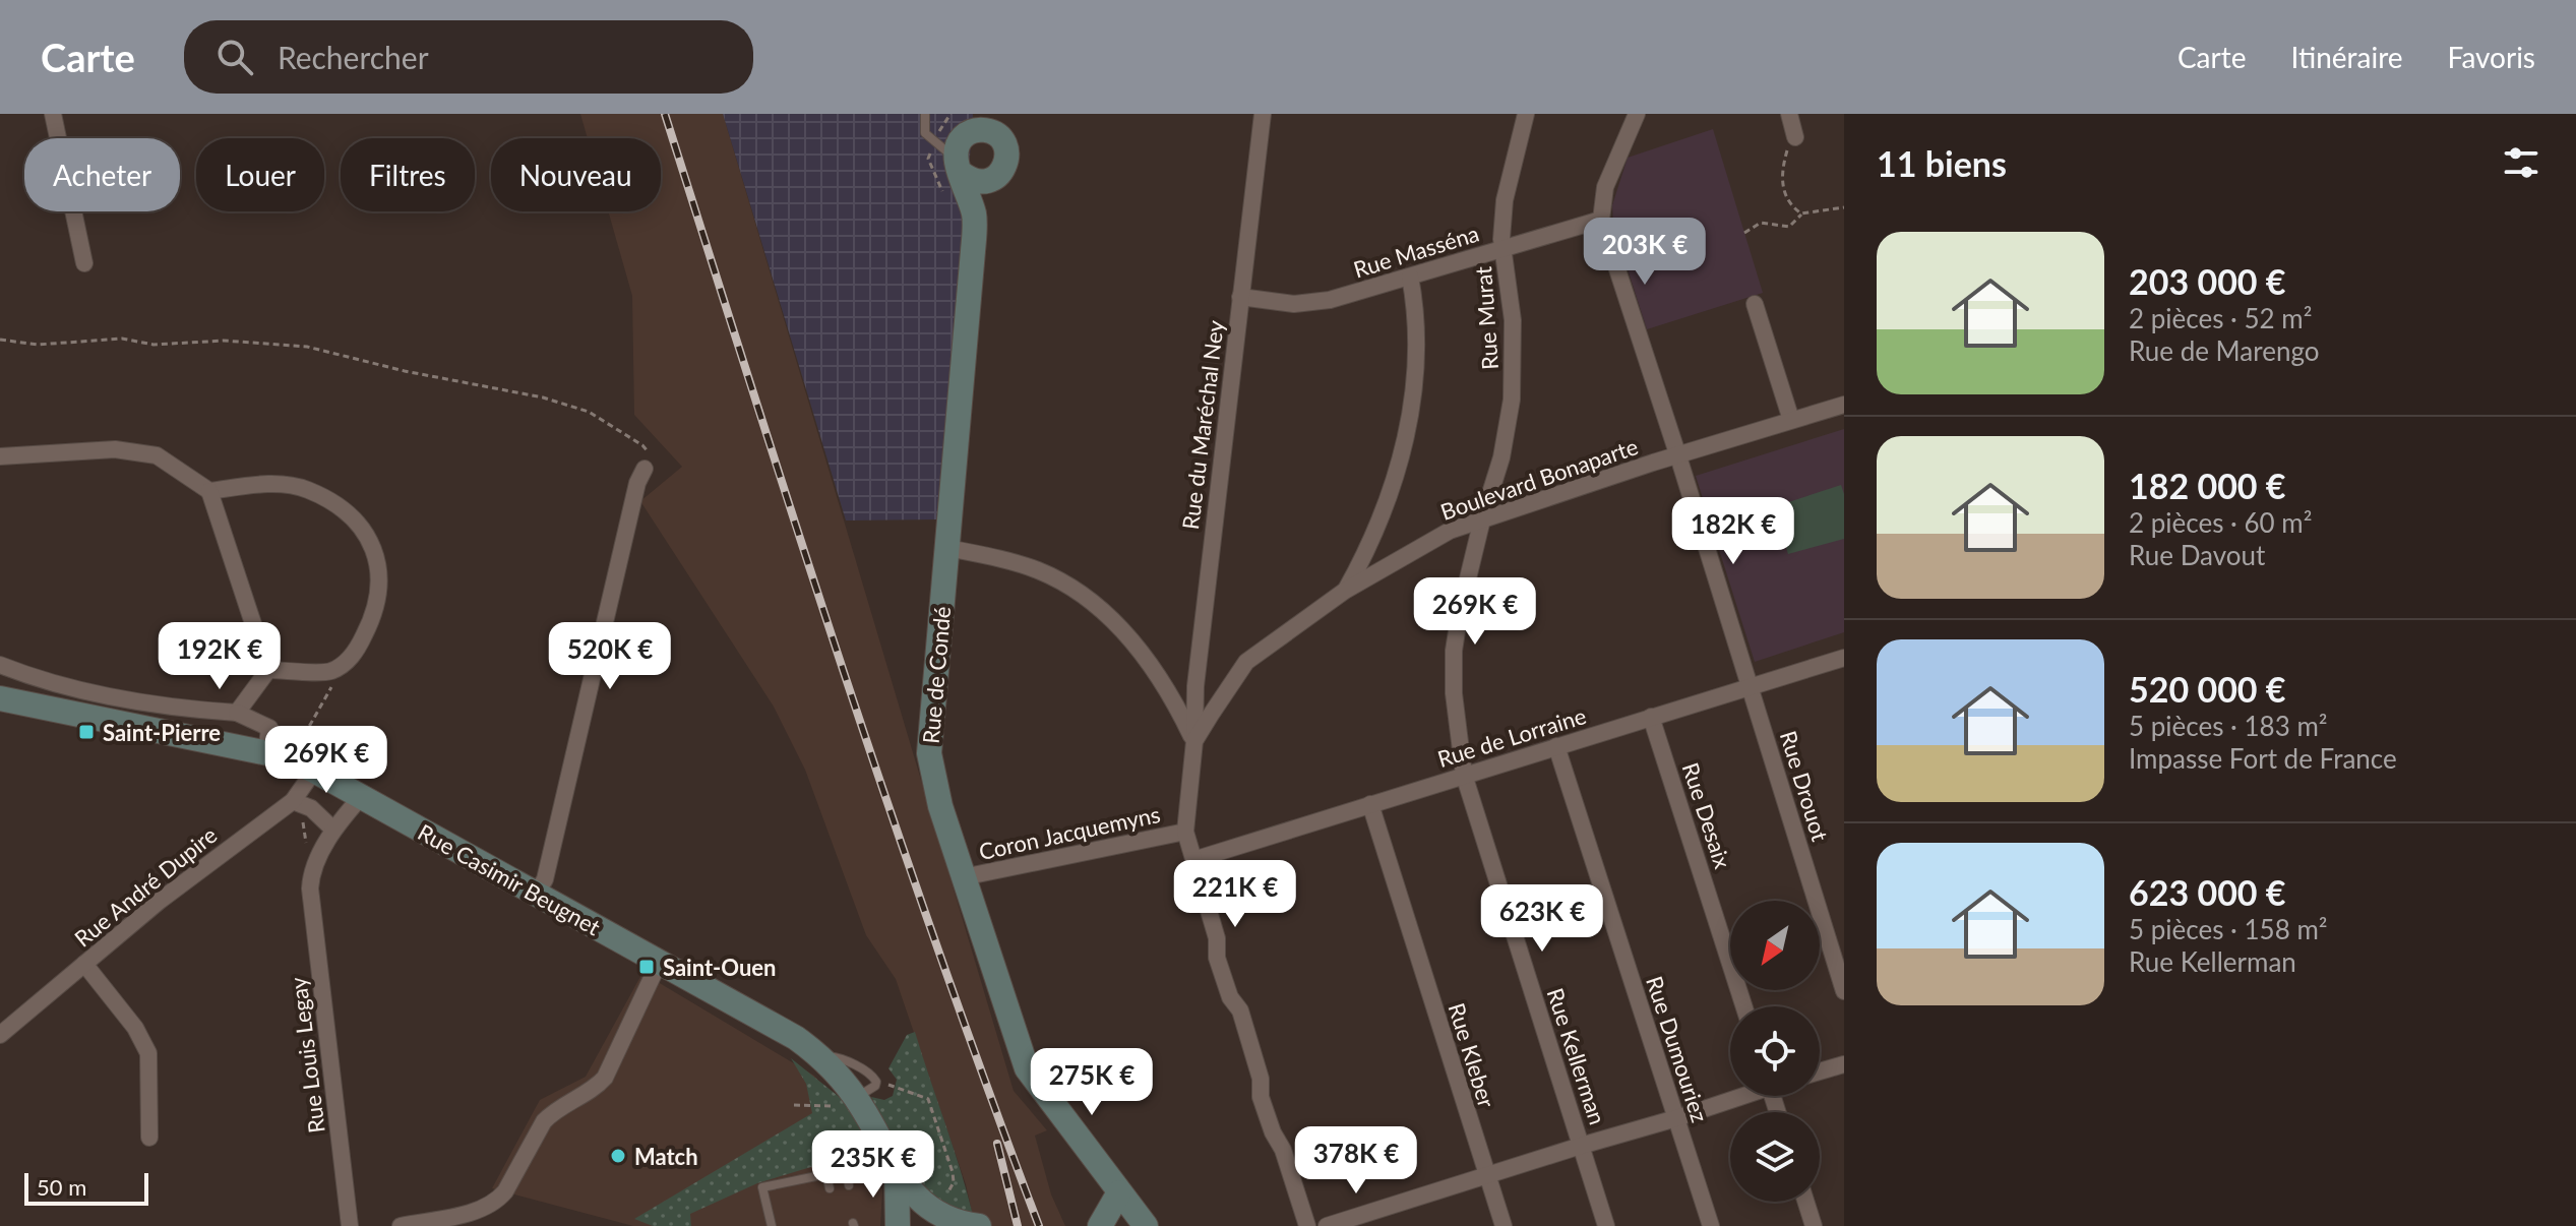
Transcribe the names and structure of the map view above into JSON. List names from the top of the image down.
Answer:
{
  "streets": {
    "main road": ["Rue de Condé", "Rue Casimir Beugnet"],
    "street": [
      "Rue Masséna",
      "Rue Murat",
      "Rue du Maréchal Ney",
      "Boulevard Bonaparte",
      "Rue de Lorraine",
      "Rue Drouot",
      "Rue Desaix",
      "Coron Jacquemyns",
      "Rue André Dupire",
      "Rue Dumouriez",
      "Rue Louis Legay",
      "Rue Kleber",
      "Rue Kellerman"
    ]
  },
  "crossings": [
    ["Rue Masséna", "Rue Murat"],
    ["Rue Masséna", "Rue du Maréchal Ney"],
    ["Rue Masséna", "Rue Drouot"],
    ["Rue Murat", "Boulevard Bonaparte"],
    ["Rue Murat", "Rue Kellerman"],
    ["Rue du Maréchal Ney", "Boulevard Bonaparte"],
    ["Boulevard Bonaparte", "Rue Drouot"],
    ["Boulevard Bonaparte", "Coron Jacquemyns"],
    ["Boulevard Bonaparte", "Rue Kellerman"],
    ["Rue de Condé", "Coron Jacquemyns"],
    ["Rue de Lorraine", "Rue Drouot"],
    ["Rue de Lorraine", "Rue Desaix"],
    ["Rue de Lorraine", "Rue Dumouriez"],
    ["Rue de Lorraine", "Rue Kleber"],
    ["Rue de Lorraine", "Rue Kellerman"],
    ["Rue Casimir Beugnet", "Rue André Dupire"]
  ],
  "places": {
    "transit": ["Saint-Pierre", "Saint-Ouen"],
    "other": ["Match"]
  },
  "scale_bar": "50 m",
  "north": "bottom left",
  "page": {
    "header": "Carte",
    "search": "Rechercher",
    "nav": ["Carte", "Itinéraire", "Favoris"],
    "heading": "11 biens",
    "chip": [
      "Acheter",
      "Louer",
      "Filtres",
      "Nouveau"
    ],
    "list": [
      {
        "name": "203 000 €",
        "note": "2 pièces · 52 m² · Rue de Marengo"
      },
      {
        "name": "182 000 €",
        "note": "2 pièces · 60 m² · Rue Davout"
      },
      {
        "name": "520 000 €",
        "note": "5 pièces · 183 m² · Impasse Fort de France"
      },
      {
        "name": "623 000 €",
        "note": "5 pièces · 158 m² · Rue Kellerman"
      }
    ],
    "price": [
      "203K €",
      "182K €",
      "269K €",
      "192K €",
      "520K €",
      "269K €",
      "221K €",
      "623K €",
      "275K €",
      "378K €",
      "235K €"
    ],
    "scale": "50 m"
  }
}
